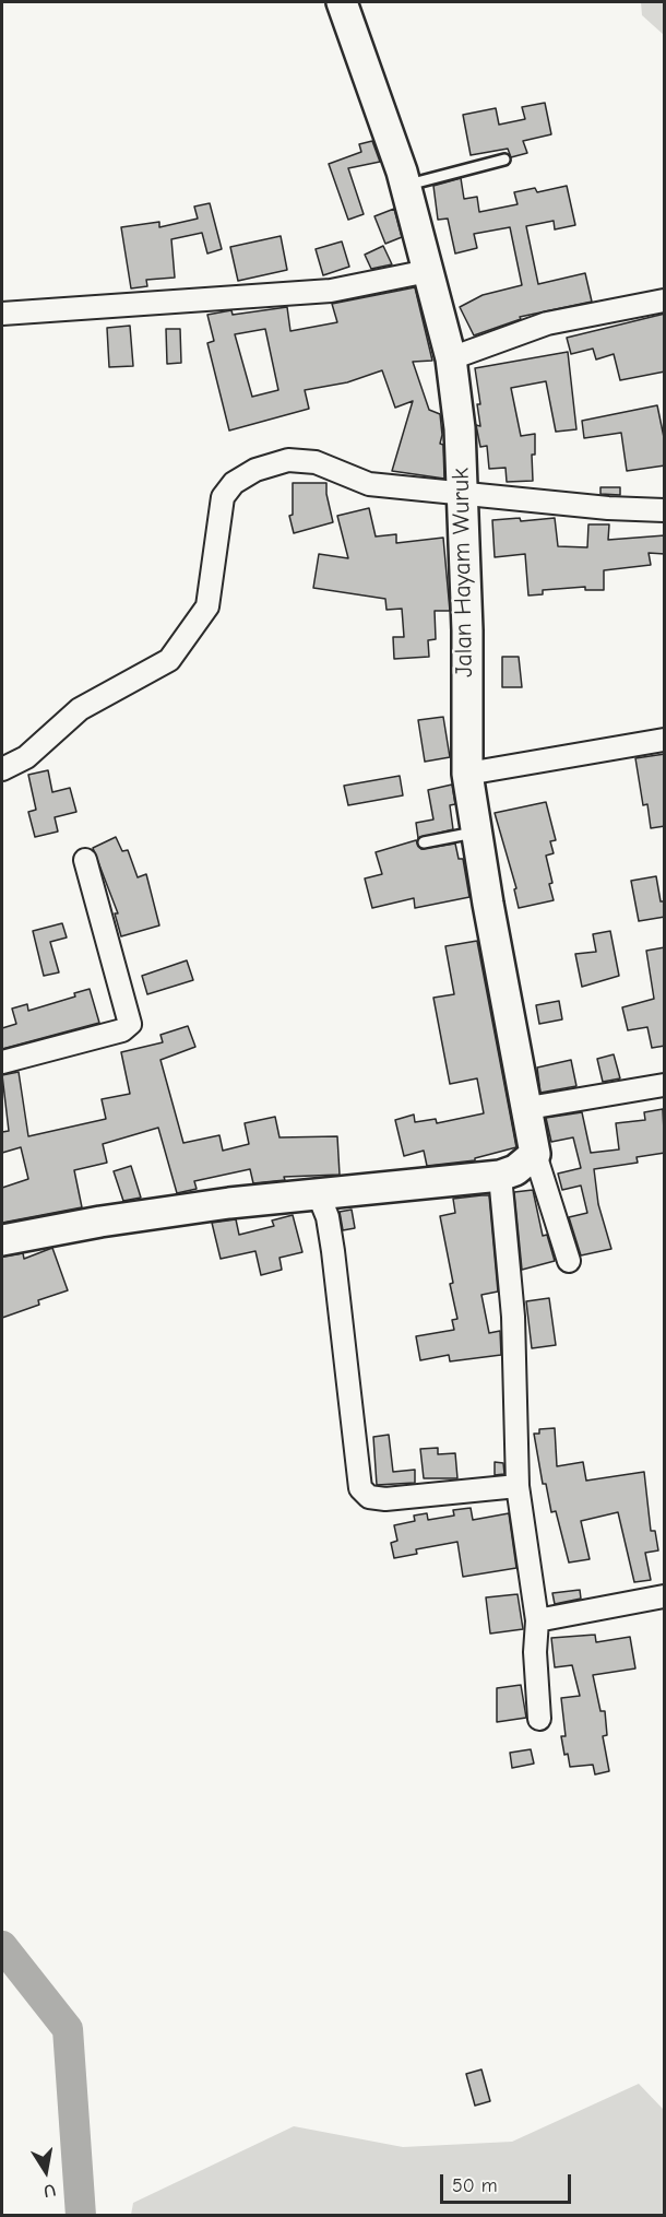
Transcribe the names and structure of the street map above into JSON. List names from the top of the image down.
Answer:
{
  "streets": {
    "street": ["Jalan Hayam Wuruk"]
  },
  "scale_bar": "50 m",
  "north": "bottom"
}
